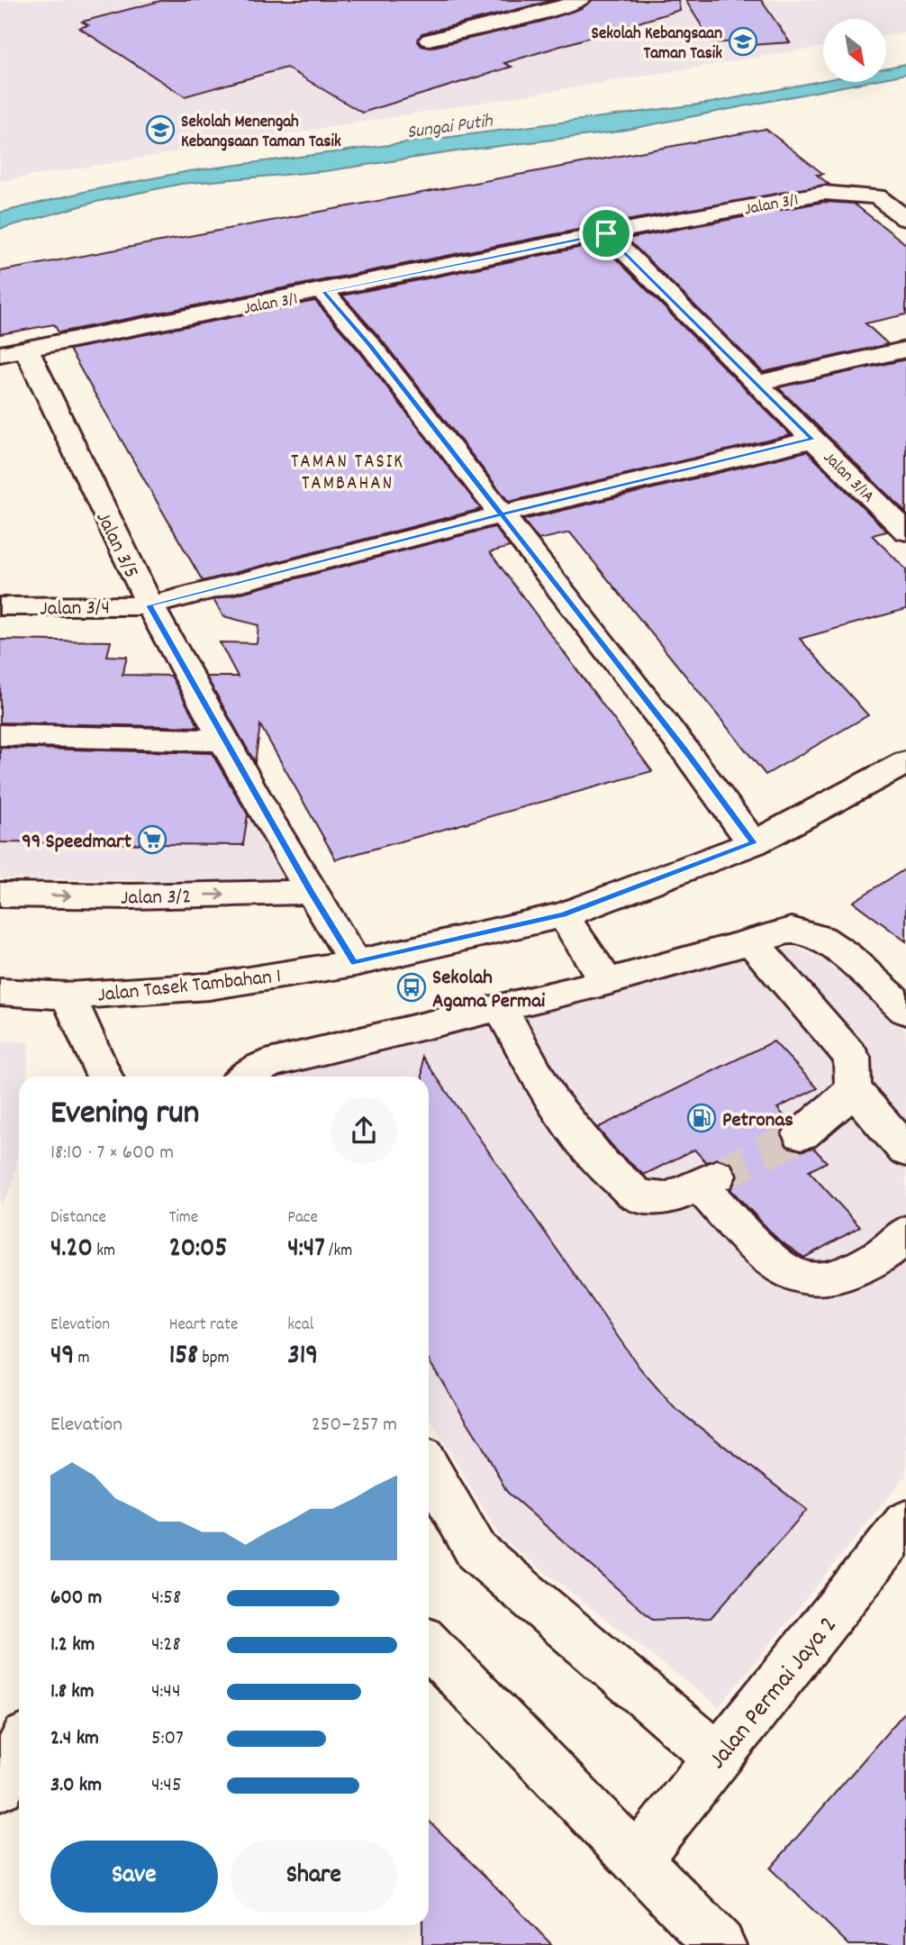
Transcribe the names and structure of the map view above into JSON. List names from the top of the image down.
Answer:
{
  "streets": {
    "street": [
      "Jalan 3/1",
      "Jalan 3/1A",
      "Jalan 3/5",
      "Jalan 3/4",
      "Jalan 3/2",
      "Jalan Tasek Tambahan 1",
      "Jalan Permai Jaya 2"
    ]
  },
  "crossings": [
    ["Jalan 3/1", "Jalan 3/1A"],
    ["Jalan 3/1", "Jalan 3/5"],
    ["Jalan 3/1A", "Jalan 3/4"],
    ["Jalan 3/5", "Jalan 3/4"],
    ["Jalan 3/5", "Jalan 3/2"],
    ["Jalan 3/5", "Jalan Tasek Tambahan 1"]
  ],
  "districts": ["TAMAN TASIK TAMBAHAN"],
  "water": ["Sungai Putih"],
  "places": {
    "school or university": ["Sekolah Kebangsaan Taman Tasik", "Sekolah Menengah Kebangsaan Taman Tasik"],
    "supermarket": ["99 Speedmart"],
    "bus stop": ["Sekolah Agama Permai"],
    "fuel station": ["Petronas"]
  },
  "north": "bottom right",
  "page": {
    "heading": ["Evening run", "18:10 · 7 × 600 m"],
    "stats": [
      ["Distance", "4.20 km"],
      ["Time", "20:05"],
      ["Pace", "4:47 /km"],
      ["Elevation", "49 m"],
      ["Heart rate", "158 bpm"],
      ["kcal", "319"]
    ],
    "chart": ["Elevation", "250–257 m"],
    "list": [
      {
        "name": "600 m",
        "note": "4:58"
      },
      {
        "name": "1.2 km",
        "note": "4:28"
      },
      {
        "name": "1.8 km",
        "note": "4:44"
      },
      {
        "name": "2.4 km",
        "note": "5:07"
      },
      {
        "name": "3.0 km",
        "note": "4:45"
      }
    ],
    "buttons": ["Save", "Share"]
  }
}
